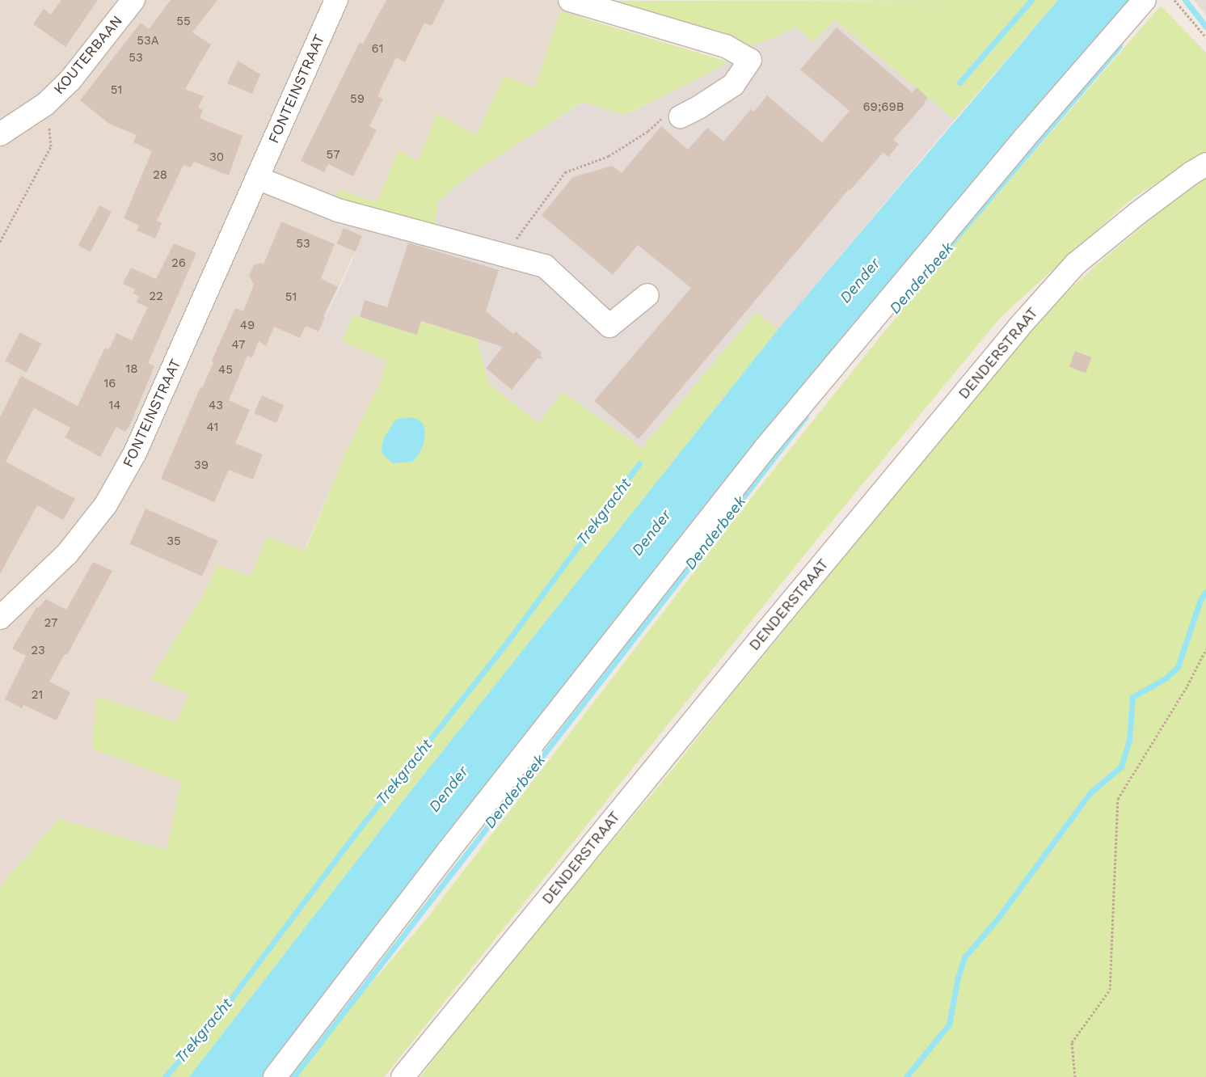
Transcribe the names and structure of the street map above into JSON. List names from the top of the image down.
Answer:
{
  "streets": {
    "street": ["KOUTERBAAN", "FONTEINSTRAAT", "DENDERSTRAAT"]
  },
  "water": ["Denderbeek", "Dender", "Trekgracht"],
  "house_numbers": [
    "55",
    "53A",
    "61",
    "53",
    "51",
    "59",
    "69;69B",
    "57",
    "30",
    "28",
    "53",
    "26",
    "22",
    "51",
    "49",
    "47",
    "18",
    "45",
    "16",
    "14",
    "43",
    "41",
    "39",
    "35",
    "27",
    "23",
    "21"
  ]
}
